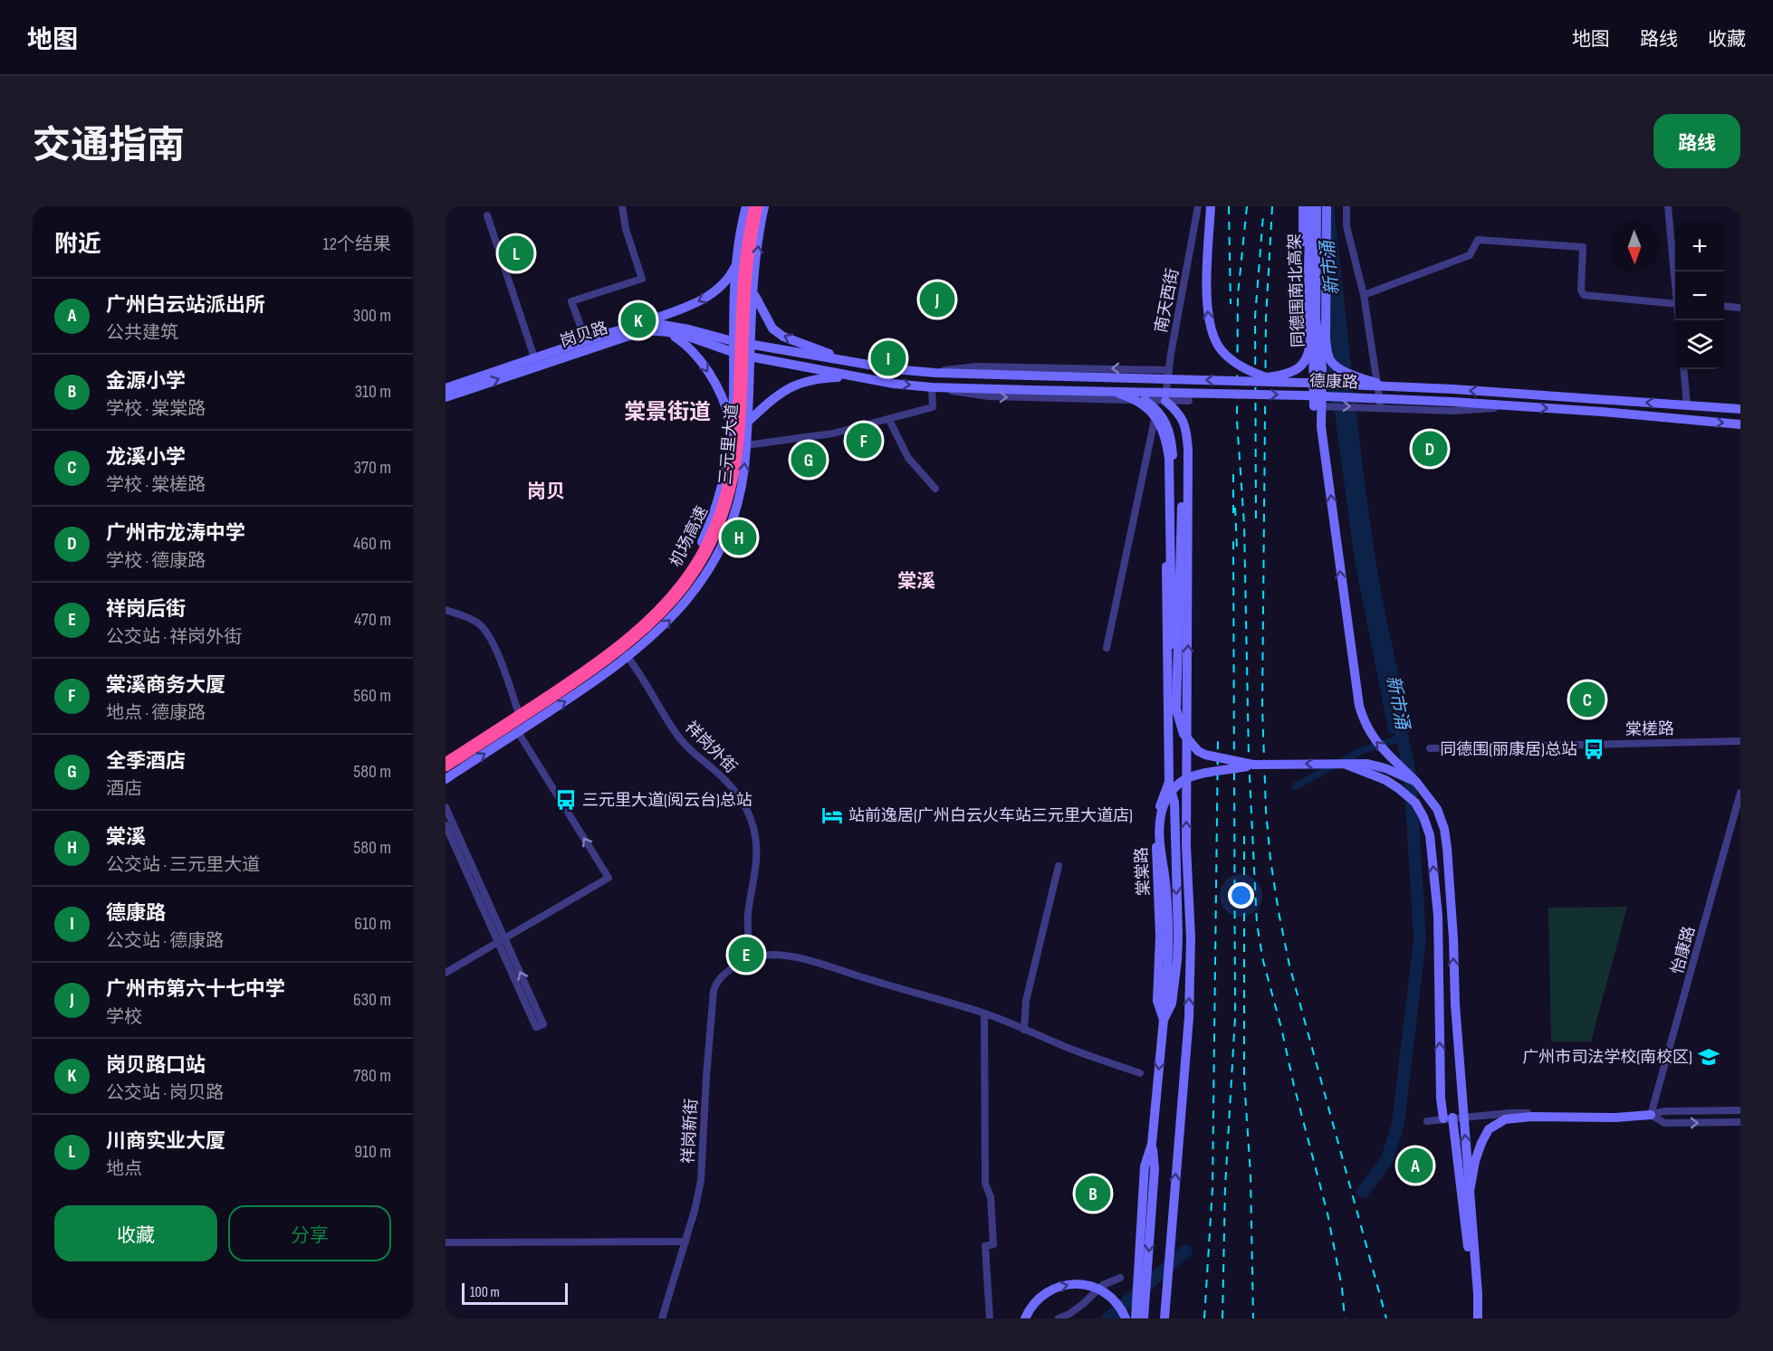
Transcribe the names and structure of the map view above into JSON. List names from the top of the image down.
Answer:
{
  "streets": {
    "highway": ["机场高速"],
    "main road": [
      "同德围南北高架",
      "岗贝路",
      "德康路",
      "三元里大道",
      "棠棠路"
    ],
    "street": [
      "南天西街",
      "棠槎路",
      "祥岗外街",
      "怡康路",
      "祥岗新街"
    ]
  },
  "crossings": [
    ["南天西街", "棠棠路"],
    ["岗贝路", "德康路"],
    ["岗贝路", "三元里大道"],
    ["德康路", "三元里大道"],
    ["三元里大道", "祥岗外街"],
    ["祥岗外街", "祥岗新街"]
  ],
  "districts": ["棠景街道", "岗贝", "棠溪"],
  "water": ["新市涌"],
  "places": {
    "bus stop": ["同德围(丽康居)总站", "三元里大道(阅云台)总站"],
    "hotel": ["站前逸居(广州白云火车站三元里大道店)"],
    "school or university": ["广州市司法学校(南校区)"]
  },
  "scale_bar": "100 m",
  "north": "bottom",
  "page": {
    "header": "地图",
    "nav": ["地图", "路线", "收藏"],
    "title": "交通指南",
    "buttons": [
      "路线",
      ["收藏", "分享"]
    ],
    "heading": ["附近", "12个结果"],
    "map_buttons": ["+", "−"],
    "pins": [
      "L",
      "J",
      "K",
      "I",
      "F",
      "D",
      "G",
      "H",
      "C",
      "E",
      "A",
      "B"
    ],
    "list": [
      {
        "mark": "A",
        "name": "广州白云站派出所",
        "note": "公共建筑",
        "value": "300 m"
      },
      {
        "mark": "B",
        "name": "金源小学",
        "note": "学校 · 棠棠路",
        "value": "310 m"
      },
      {
        "mark": "C",
        "name": "龙溪小学",
        "note": "学校 · 棠槎路",
        "value": "370 m"
      },
      {
        "mark": "D",
        "name": "广州市龙涛中学",
        "note": "学校 · 德康路",
        "value": "460 m"
      },
      {
        "mark": "E",
        "name": "祥岗后街",
        "note": "公交站 · 祥岗外街",
        "value": "470 m"
      },
      {
        "mark": "F",
        "name": "棠溪商务大厦",
        "note": "地点 · 德康路",
        "value": "560 m"
      },
      {
        "mark": "G",
        "name": "全季酒店",
        "note": "酒店",
        "value": "580 m"
      },
      {
        "mark": "H",
        "name": "棠溪",
        "note": "公交站 · 三元里大道",
        "value": "580 m"
      },
      {
        "mark": "I",
        "name": "德康路",
        "note": "公交站 · 德康路",
        "value": "610 m"
      },
      {
        "mark": "J",
        "name": "广州市第六十七中学",
        "note": "学校",
        "value": "630 m"
      },
      {
        "mark": "K",
        "name": "岗贝路口站",
        "note": "公交站 · 岗贝路",
        "value": "780 m"
      },
      {
        "mark": "L",
        "name": "川商实业大厦",
        "note": "地点",
        "value": "910 m"
      }
    ],
    "scale": "100 m"
  }
}
